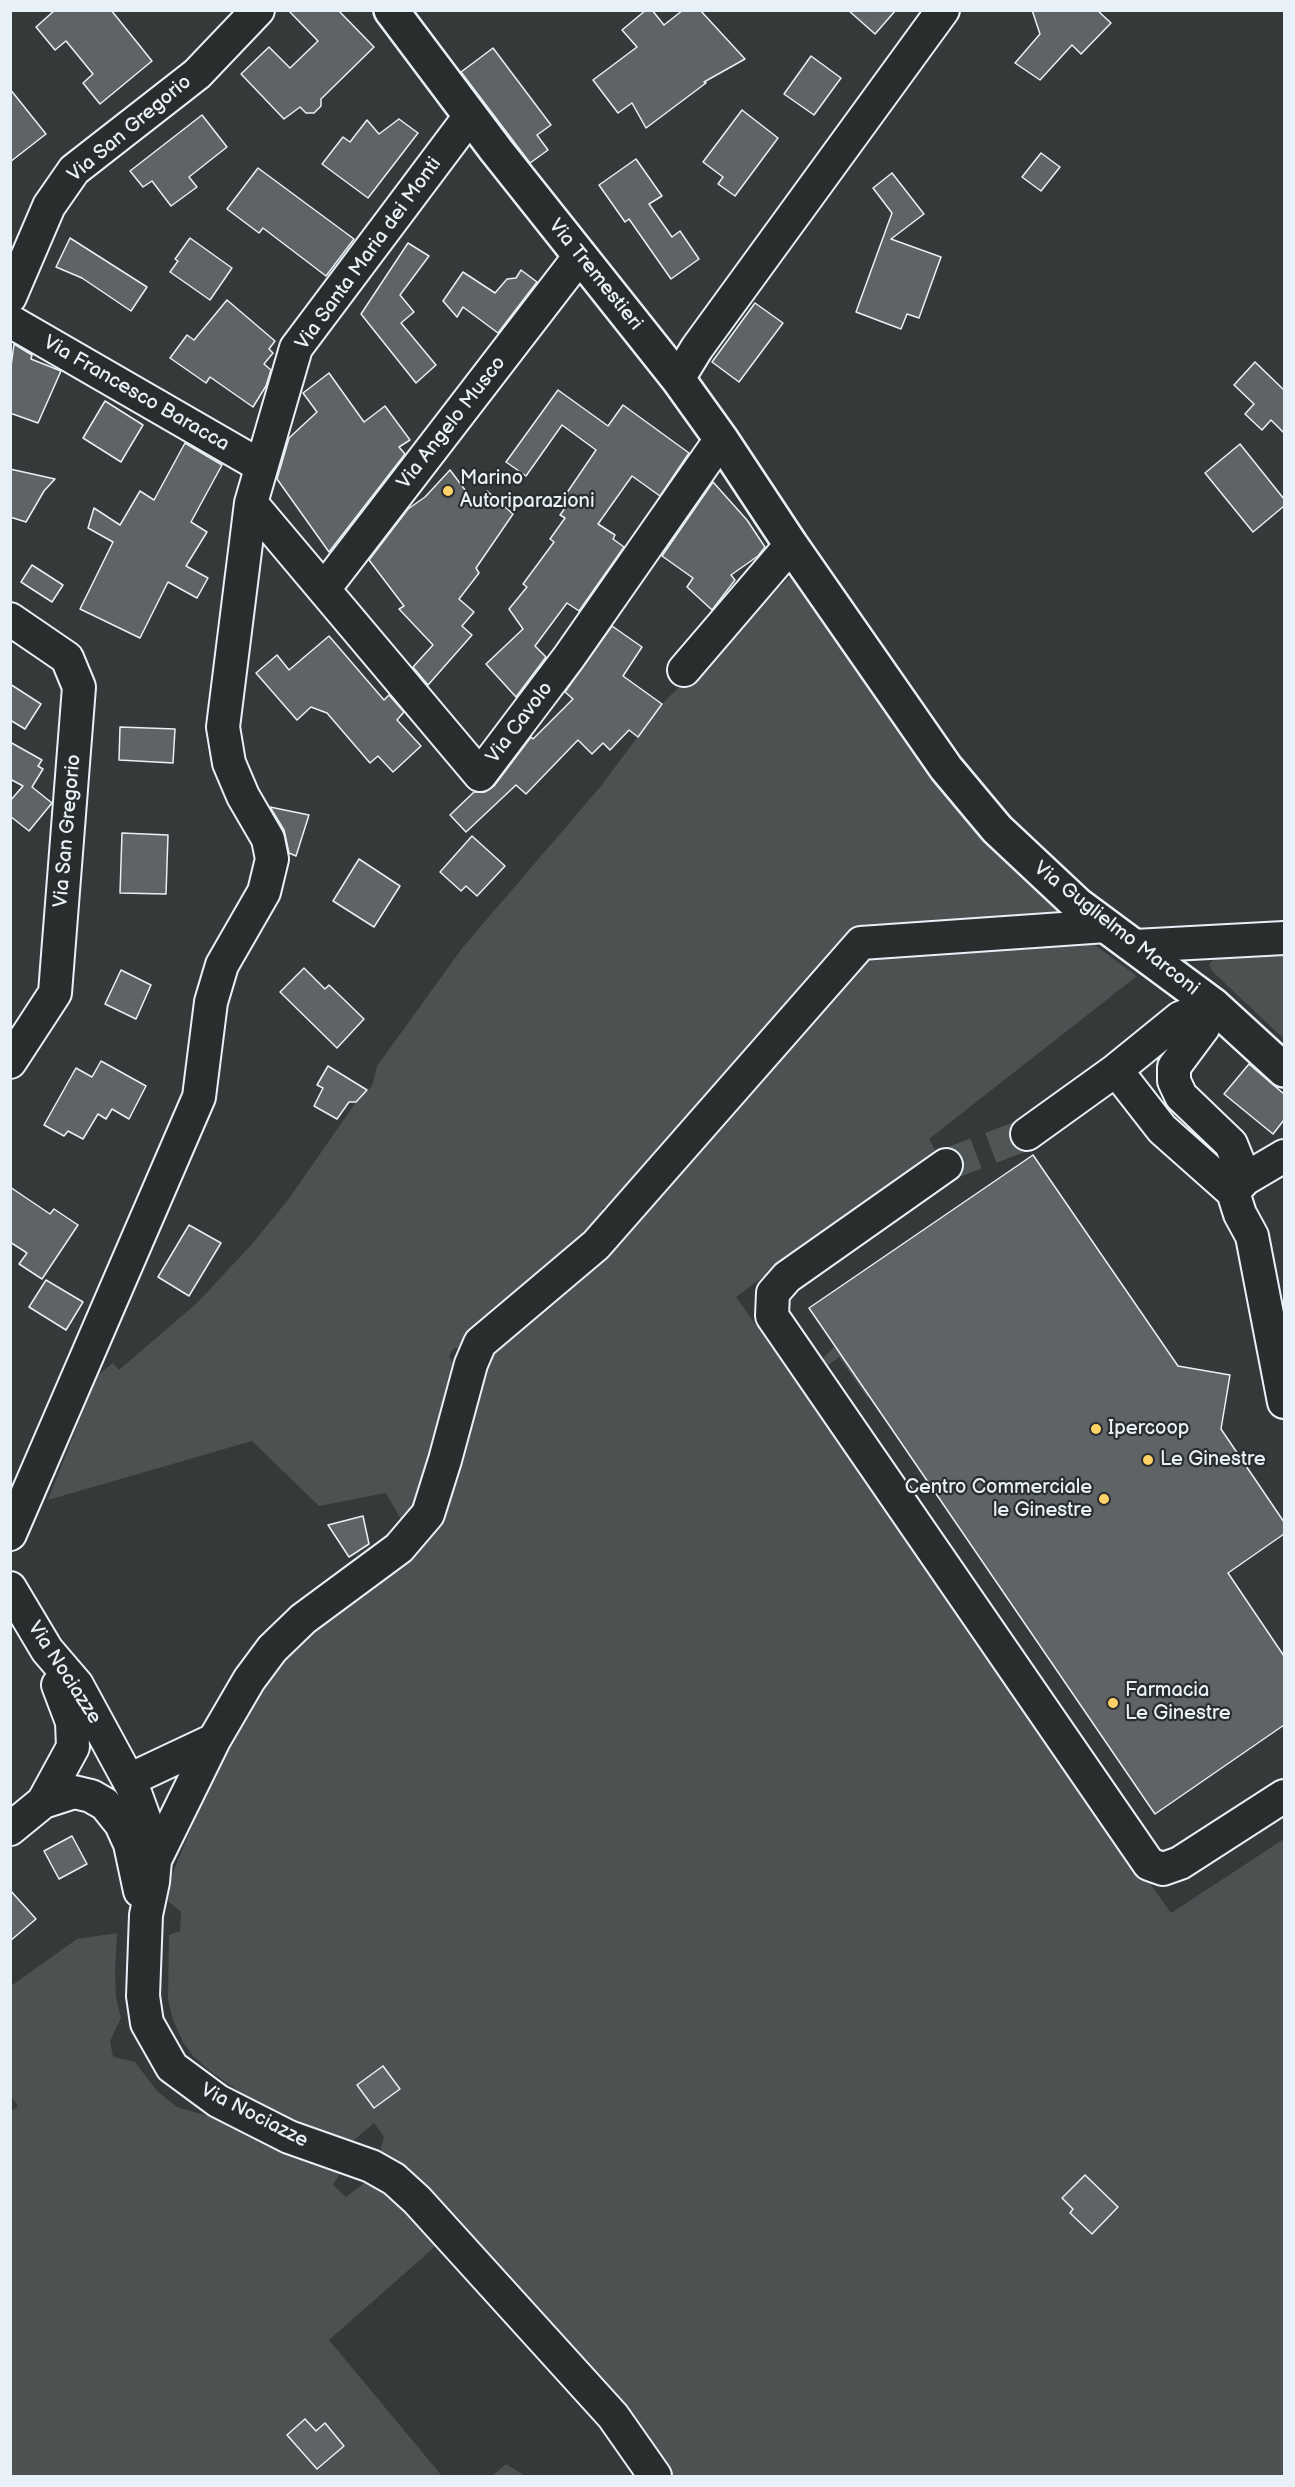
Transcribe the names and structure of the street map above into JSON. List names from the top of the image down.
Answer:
{
  "streets": {
    "main road": ["Via Tremestieri", "Via Guglielmo Marconi"],
    "street": [
      "Via San Gregorio",
      "Via Santa Maria dei Monti",
      "Via Francesco Baracca",
      "Via Angelo Musco",
      "Via Cavolo",
      "Via Nociazze"
    ]
  },
  "crossings": [
    ["Via Santa Maria dei Monti", "Via Tremestieri"],
    ["Via Santa Maria dei Monti", "Via Francesco Baracca"],
    ["Via Santa Maria dei Monti", "Via Cavolo"],
    ["Via Tremestieri", "Via Angelo Musco"],
    ["Via Tremestieri", "Via Cavolo"],
    ["Via Tremestieri", "Via Guglielmo Marconi"],
    ["Via Angelo Musco", "Via Cavolo"]
  ],
  "places": [
    "Marino Autoriparazioni",
    "Ipercoop",
    "Le Ginestre",
    "Centro Commerciale le Ginestre",
    "Farmacia Le Ginestre"
  ]
}
